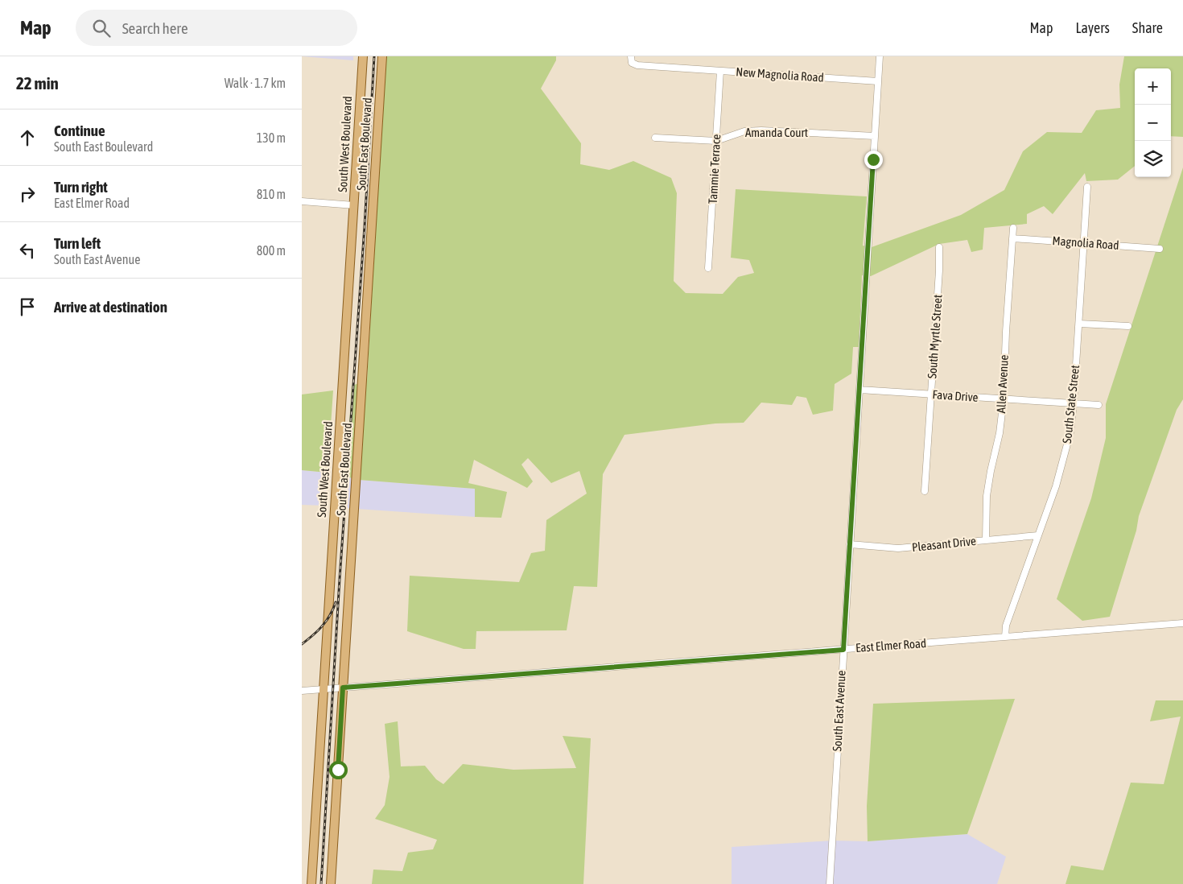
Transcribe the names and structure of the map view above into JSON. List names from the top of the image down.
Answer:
{
  "streets": {
    "main road": ["South West Boulevard", "South East Boulevard"],
    "street": [
      "New Magnolia Road",
      "Amanda Court",
      "Tammie Terrace",
      "Magnolia Road",
      "South Myrtle Street",
      "Allen Avenue",
      "Fava Drive",
      "South State Street",
      "Pleasant Drive",
      "East Elmer Road",
      "South East Avenue"
    ]
  },
  "crossings": [
    ["New Magnolia Road", "Tammie Terrace"],
    ["New Magnolia Road", "South East Avenue"],
    ["Amanda Court", "Tammie Terrace"],
    ["Amanda Court", "South East Avenue"],
    ["South West Boulevard", "East Elmer Road"],
    ["South East Boulevard", "East Elmer Road"],
    ["Magnolia Road", "Allen Avenue"],
    ["Magnolia Road", "South State Street"],
    ["South Myrtle Street", "Fava Drive"],
    ["Allen Avenue", "Fava Drive"],
    ["Allen Avenue", "Pleasant Drive"],
    ["Fava Drive", "South State Street"],
    ["Fava Drive", "South East Avenue"],
    ["South State Street", "Pleasant Drive"],
    ["South State Street", "East Elmer Road"],
    ["Pleasant Drive", "South East Avenue"],
    ["East Elmer Road", "South East Avenue"]
  ],
  "page": {
    "header": "Map",
    "search": "Search here",
    "nav": ["Map", "Layers", "Share"],
    "heading": ["22 min", "Walk · 1.7 km"],
    "map_buttons": ["+", "−"],
    "list": [
      ["Continue", "South East Boulevard", "130 m"],
      ["Turn right", "East Elmer Road", "810 m"],
      ["Turn left", "South East Avenue", "800 m"],
      "Arrive at destination"
    ]
  }
}
